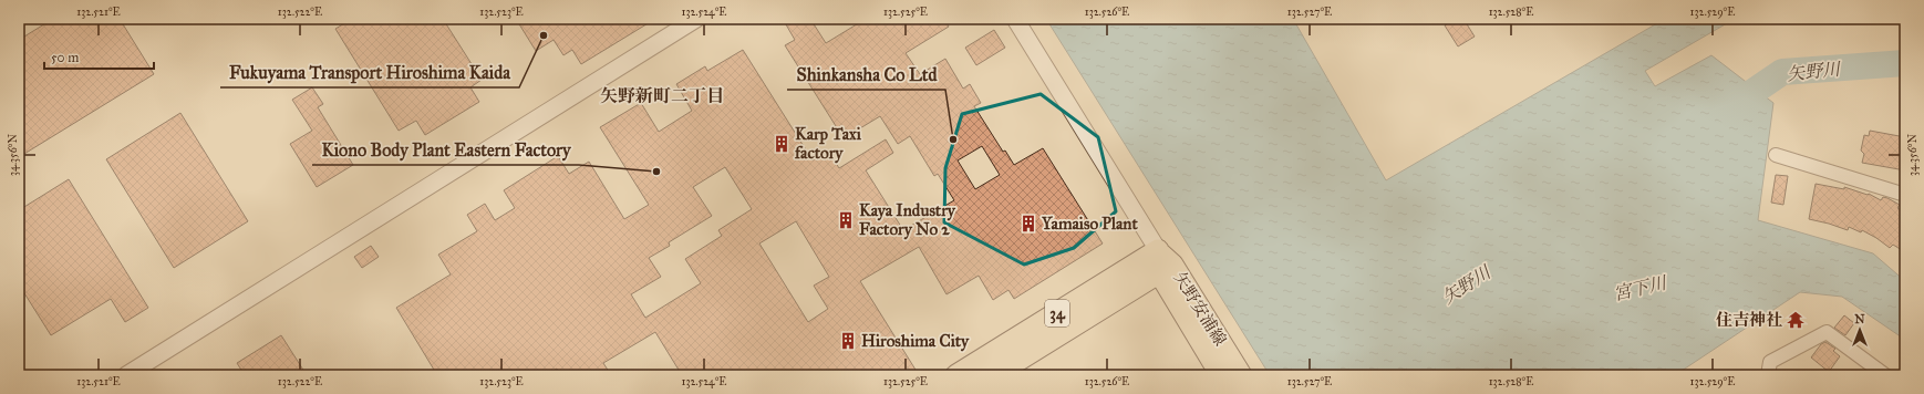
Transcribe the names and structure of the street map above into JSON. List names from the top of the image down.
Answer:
{
  "streets": {
    "main road": ["矢野安浦線", "34"]
  },
  "crossings": [
    ["矢野安浦線", "34"]
  ],
  "districts": ["矢野新町二丁目"],
  "water": ["矢野川", "宮下川"],
  "places": {
    "other": ["Fukuyama Transport Hiroshima Kaida", "Shinkansha Co Ltd", "Kiono Body Plant Eastern Factory"],
    "building": [
      "Karp Taxi factory",
      "Kaya Industry Factory No 2",
      "Yamaiso Plant",
      "Hiroshima City"
    ],
    "temple": ["住吉神社"]
  },
  "scale_bar": "50 m",
  "north": "top",
  "coordinates": [
    "132.521°E",
    "132.522°E",
    "132.523°E",
    "132.524°E",
    "132.525°E",
    "132.526°E",
    "132.527°E",
    "132.528°E",
    "132.529°E",
    "34.356°N"
  ]
}
